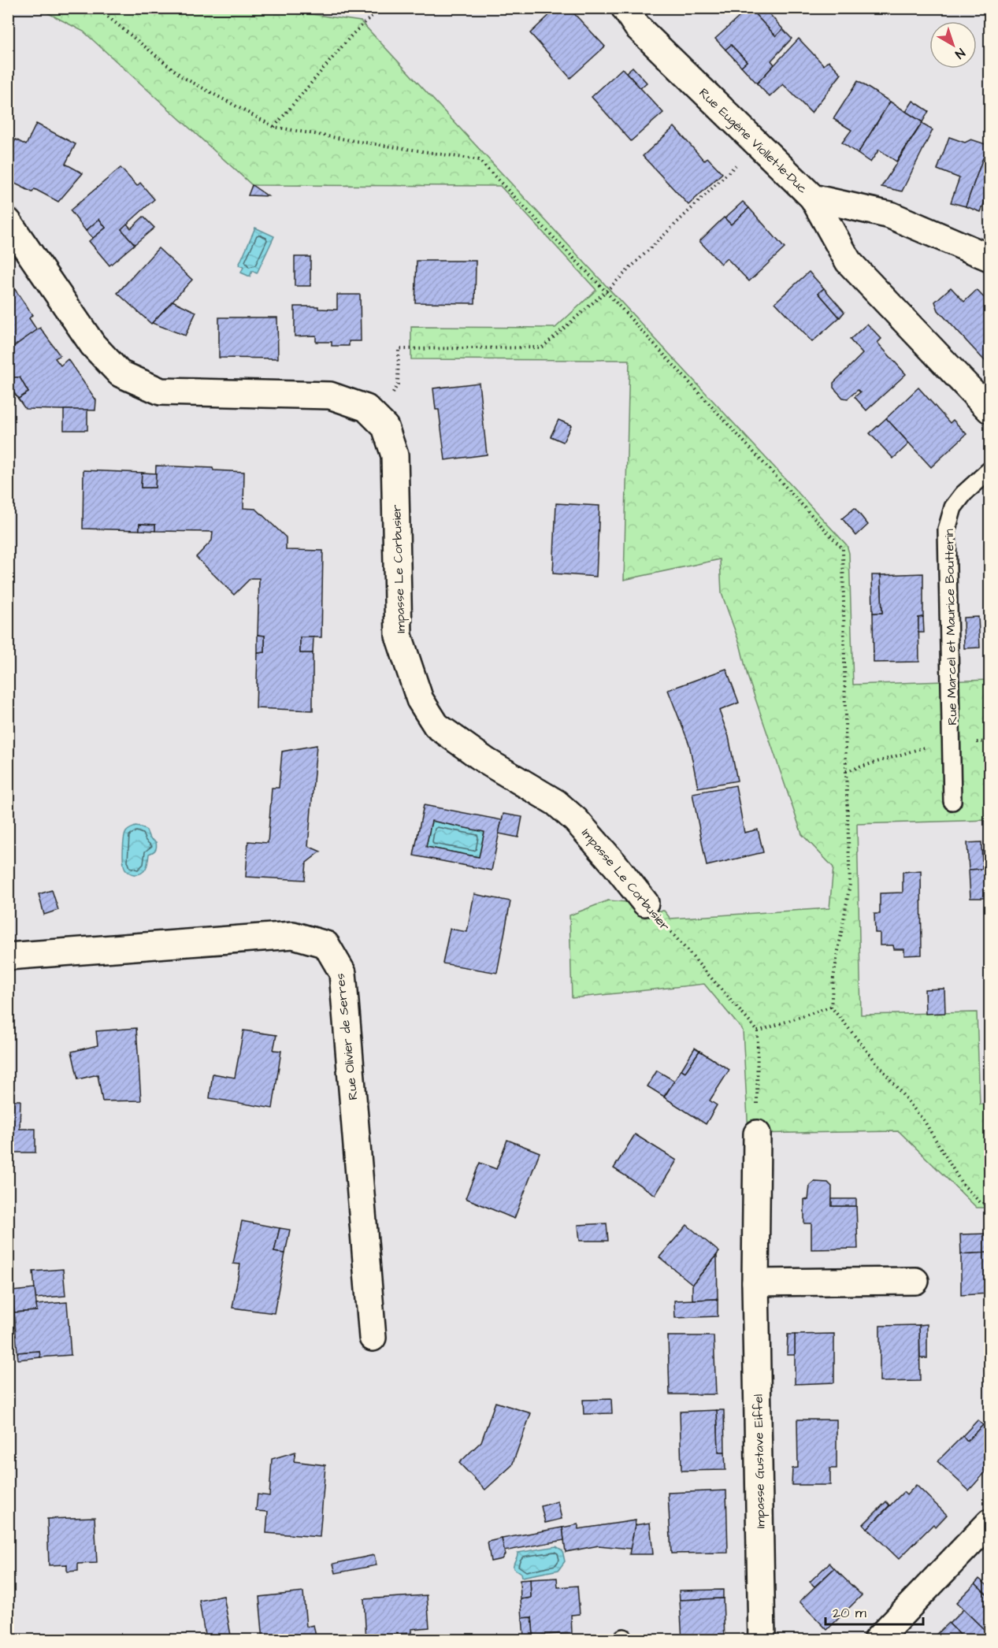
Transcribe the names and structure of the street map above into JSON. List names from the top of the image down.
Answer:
{
  "streets": {
    "street": [
      "Rue Eugène Viollet-le-Duc",
      "Impasse Le Corbusier",
      "Rue Olivier de Serres",
      "Impasse Gustave Eiffel"
    ],
    "lane": ["Rue Marcel et Maurice Boutterin"]
  },
  "scale_bar": "20 m",
  "north": "bottom right"
}
